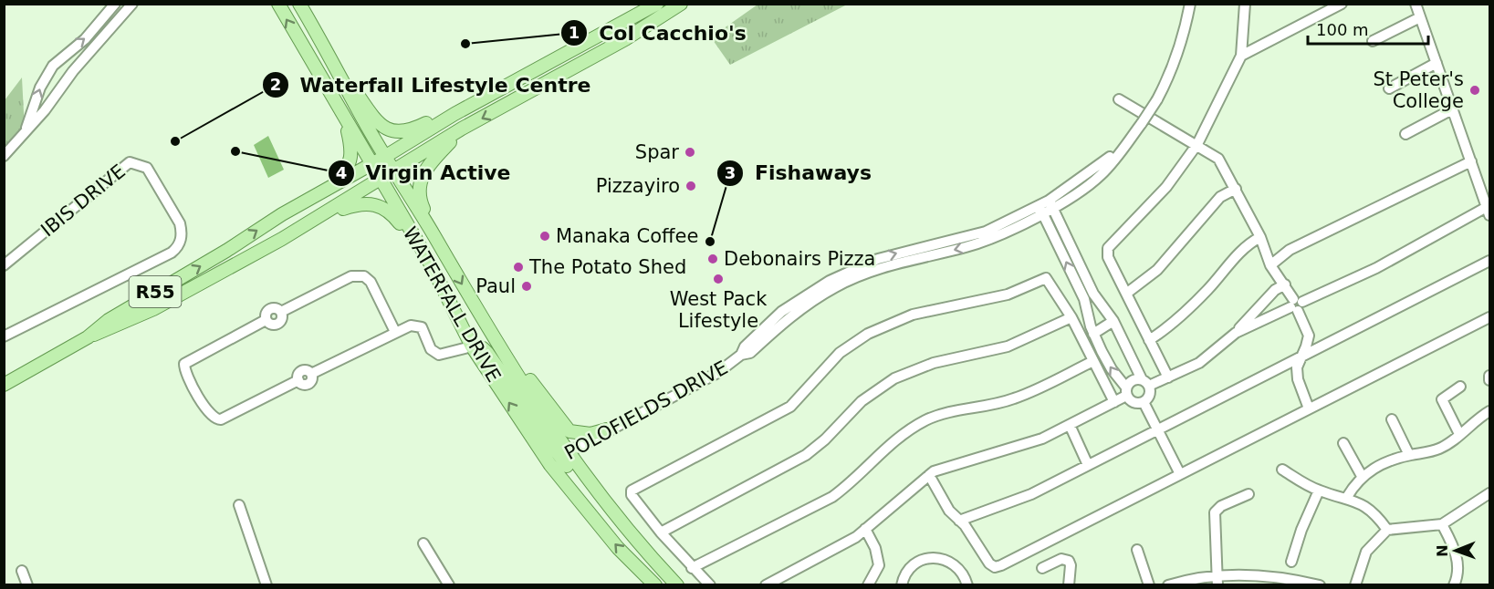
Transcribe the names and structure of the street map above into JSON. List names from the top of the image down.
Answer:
{
  "streets": {
    "main road": ["R55", "WATERFALL DRIVE"],
    "street": ["IBIS DRIVE", "POLOFIELDS DRIVE"]
  },
  "crossings": [
    ["R55", "WATERFALL DRIVE"],
    ["WATERFALL DRIVE", "POLOFIELDS DRIVE"]
  ],
  "places": [
    "Col Cacchio's",
    "St Peter's College",
    "Waterfall Lifestyle Centre",
    "Virgin Active",
    "Spar",
    "Pizzayiro",
    "Manaka Coffee",
    "Fishaways",
    "Debonairs Pizza",
    "The Potato Shed",
    "West Pack Lifestyle",
    "Paul"
  ],
  "scale_bar": "100 m",
  "north": "left"
}
